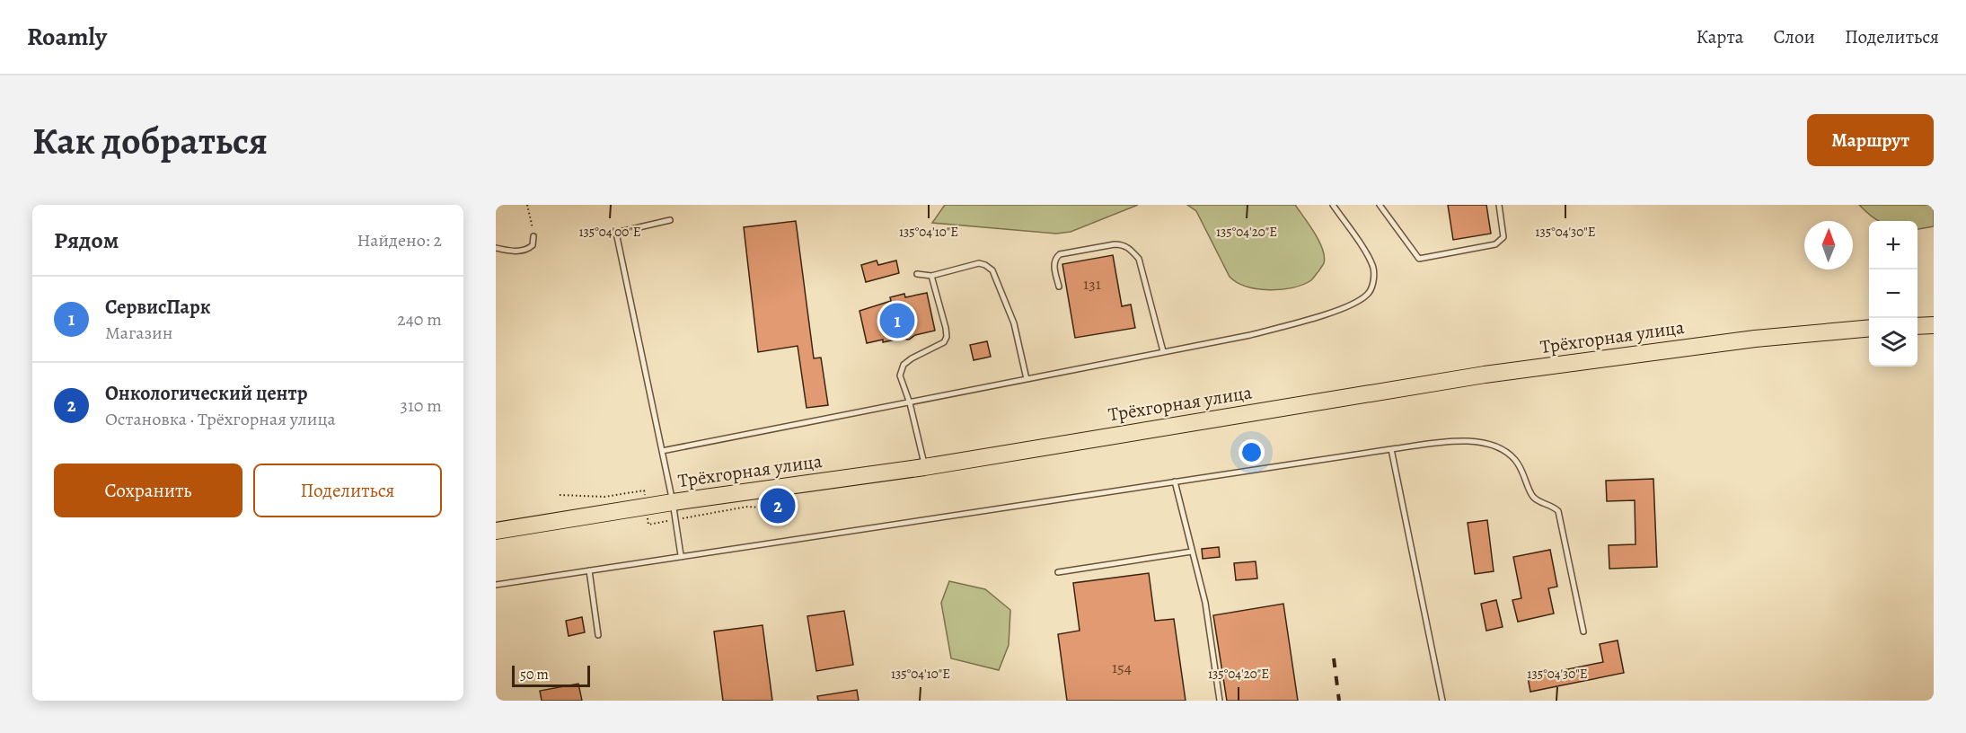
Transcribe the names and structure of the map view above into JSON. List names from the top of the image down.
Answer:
{
  "streets": {
    "highway": ["Трёхгорная улица"]
  },
  "house_numbers": ["131", "154"],
  "scale_bar": "50 m",
  "north": "top",
  "page": {
    "header": "Roamly",
    "nav": ["Карта", "Слои", "Поделиться"],
    "buttons": [
      "Маршрут",
      ["Сохранить", "Поделиться"]
    ],
    "title": "Как добраться",
    "heading": ["Рядом", "Найдено: 2"],
    "map_buttons": ["+", "−"],
    "list": [
      {
        "mark": "1",
        "name": "СервисПарк",
        "note": "Магазин",
        "value": "240 m"
      },
      {
        "mark": "2",
        "name": "Онкологический центр",
        "note": "Остановка · Трёхгорная улица",
        "value": "310 m"
      }
    ],
    "pins": ["1", "2"],
    "scale": "50 m"
  },
  "coordinates": [
    "135°04'00\"E",
    "135°04'10\"E",
    "135°04'20\"E",
    "135°04'30\"E"
  ]
}
